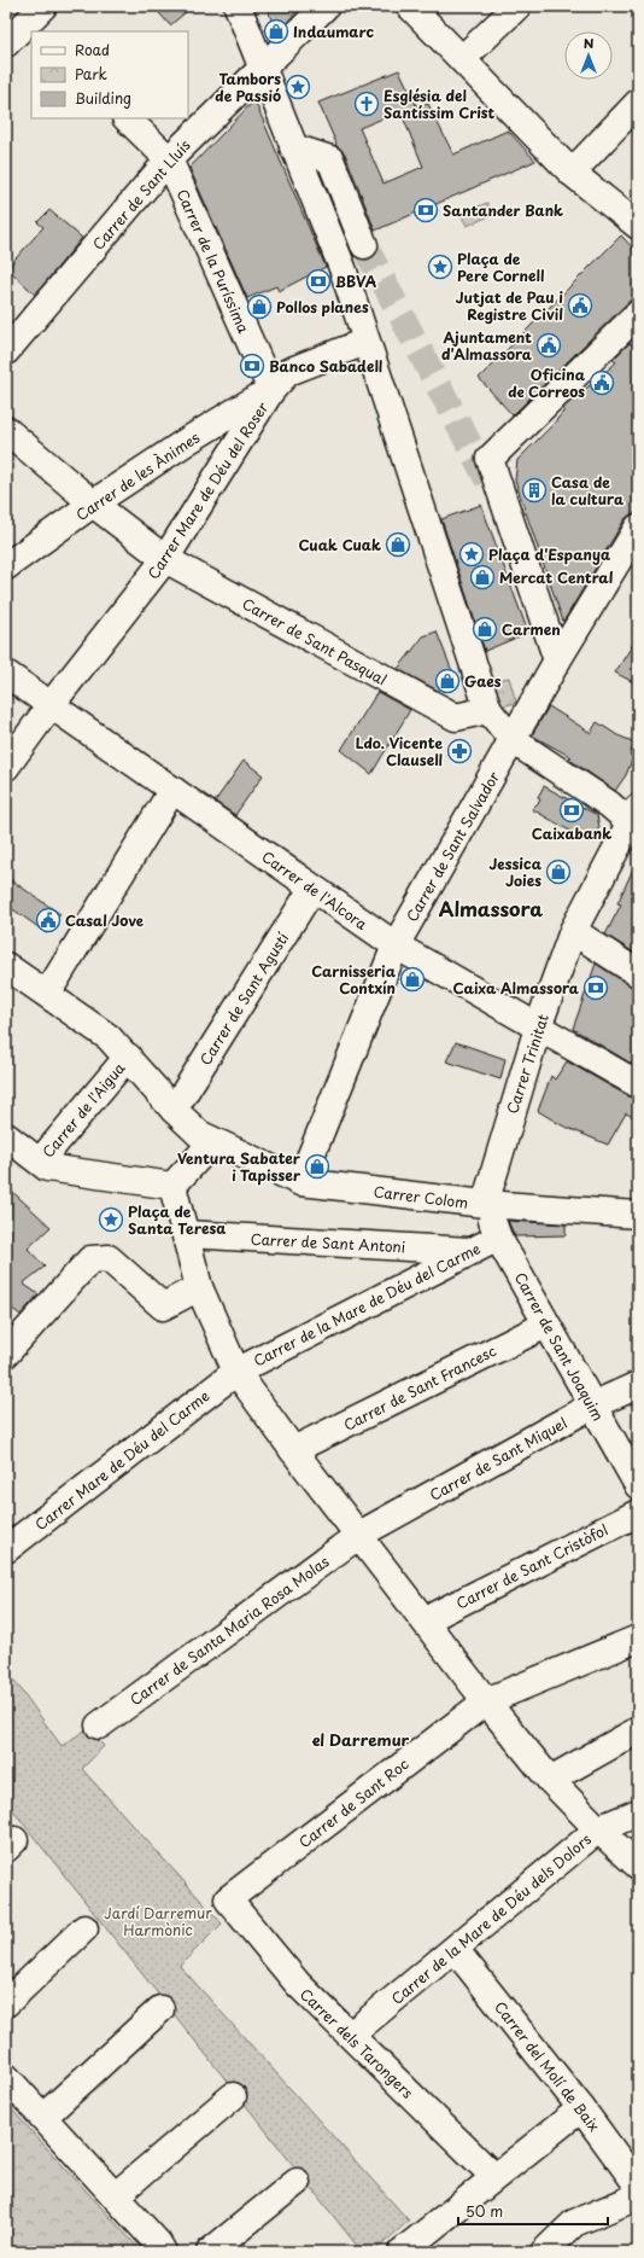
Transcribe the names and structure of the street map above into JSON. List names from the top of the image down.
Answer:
{
  "streets": {
    "street": [
      "Carrer de Sant Lluís",
      "Carrer de la Puríssima",
      "Carrer de les Ànimes",
      "Carrer Mare de Déu del Roser",
      "Carrer de Sant Pasqual",
      "Carrer de Sant Salvador",
      "Carrer de l'Alcora",
      "Carrer de Sant Agustí",
      "Carrer Trinitat",
      "Carrer de l'Aigua",
      "Carrer Colom",
      "Carrer de Sant Antoni",
      "Carrer de la Mare de Déu del Carme",
      "Carrer de Sant Joaquim",
      "Carrer de Sant Francesc",
      "Carrer de Sant Miquel",
      "Carrer Mare de Déu del Carme",
      "Carrer de Sant Cristòfol",
      "Carrer de Santa Maria Rosa Molas",
      "Carrer de Sant Roc",
      "Carrer de la Mare de Déu dels Dolors",
      "Carrer dels Tarongers",
      "Carrer del Molí de Baix"
    ]
  },
  "crossings": [
    ["Carrer de Sant Lluís", "Carrer de la Puríssima"],
    ["Carrer de la Puríssima", "Carrer de les Ànimes"],
    ["Carrer de la Puríssima", "Carrer Mare de Déu del Roser"],
    ["Carrer de les Ànimes", "Carrer Mare de Déu del Roser"],
    ["Carrer de les Ànimes", "Carrer de Sant Pasqual"],
    ["Carrer Mare de Déu del Roser", "Carrer de Sant Pasqual"],
    ["Carrer Mare de Déu del Roser", "Carrer de l'Alcora"],
    ["Carrer de Sant Salvador", "Carrer de l'Alcora"],
    ["Carrer de Sant Salvador", "Carrer Colom"],
    ["Carrer de l'Alcora", "Carrer de Sant Agustí"],
    ["Carrer de l'Alcora", "Carrer Trinitat"],
    ["Carrer de Sant Agustí", "Carrer Colom"],
    ["Carrer Trinitat", "Carrer Colom"],
    ["Carrer Trinitat", "Carrer de Sant Joaquim"],
    ["Carrer de l'Aigua", "Carrer Colom"],
    ["Carrer Colom", "Carrer de Sant Joaquim"],
    ["Carrer de Sant Antoni", "Carrer de la Mare de Déu del Carme"],
    ["Carrer de la Mare de Déu del Carme", "Carrer de Sant Joaquim"],
    ["Carrer de la Mare de Déu del Carme", "Carrer Mare de Déu del Carme"],
    ["Carrer de Sant Joaquim", "Carrer de Sant Francesc"],
    ["Carrer de Sant Joaquim", "Carrer de Sant Miquel"],
    ["Carrer de Sant Miquel", "Carrer de Santa Maria Rosa Molas"],
    ["Carrer de Sant Roc", "Carrer dels Tarongers"],
    ["Carrer de la Mare de Déu dels Dolors", "Carrer dels Tarongers"],
    ["Carrer de la Mare de Déu dels Dolors", "Carrer del Molí de Baix"]
  ],
  "districts": ["Almassora", "el Darremur"],
  "parks": ["Jardí Darremur Harmònic"],
  "places": {
    "shop": [
      "Indaumarc",
      "Pollos planes",
      "Cuak Cuak",
      "Mercat Central",
      "Carmen",
      "Gaes",
      "Jessica Joies",
      "Carnisseria Contxín",
      "Ventura Sabater i Tapisser"
    ],
    "place": [
      "Tambors de Passió",
      "Plaça de Pere Cornell",
      "Plaça d'Espanya",
      "Plaça de Santa Teresa"
    ],
    "church": ["Església del Santíssim Crist"],
    "bank": [
      "Santander Bank",
      "BBVA",
      "Banco Sabadell",
      "Caixabank",
      "Caixa Almassora"
    ],
    "public building": [
      "Jutjat de Pau i Registre Civil",
      "Ajuntament d'Almassora",
      "Oficina de Correos",
      "Casal Jove"
    ],
    "building": ["Casa de la cultura"],
    "pharmacy": ["Ldo. Vicente Clausell"]
  },
  "legend": ["Road", "Park", "Building"],
  "scale_bar": "50 m",
  "north": "top"
}
